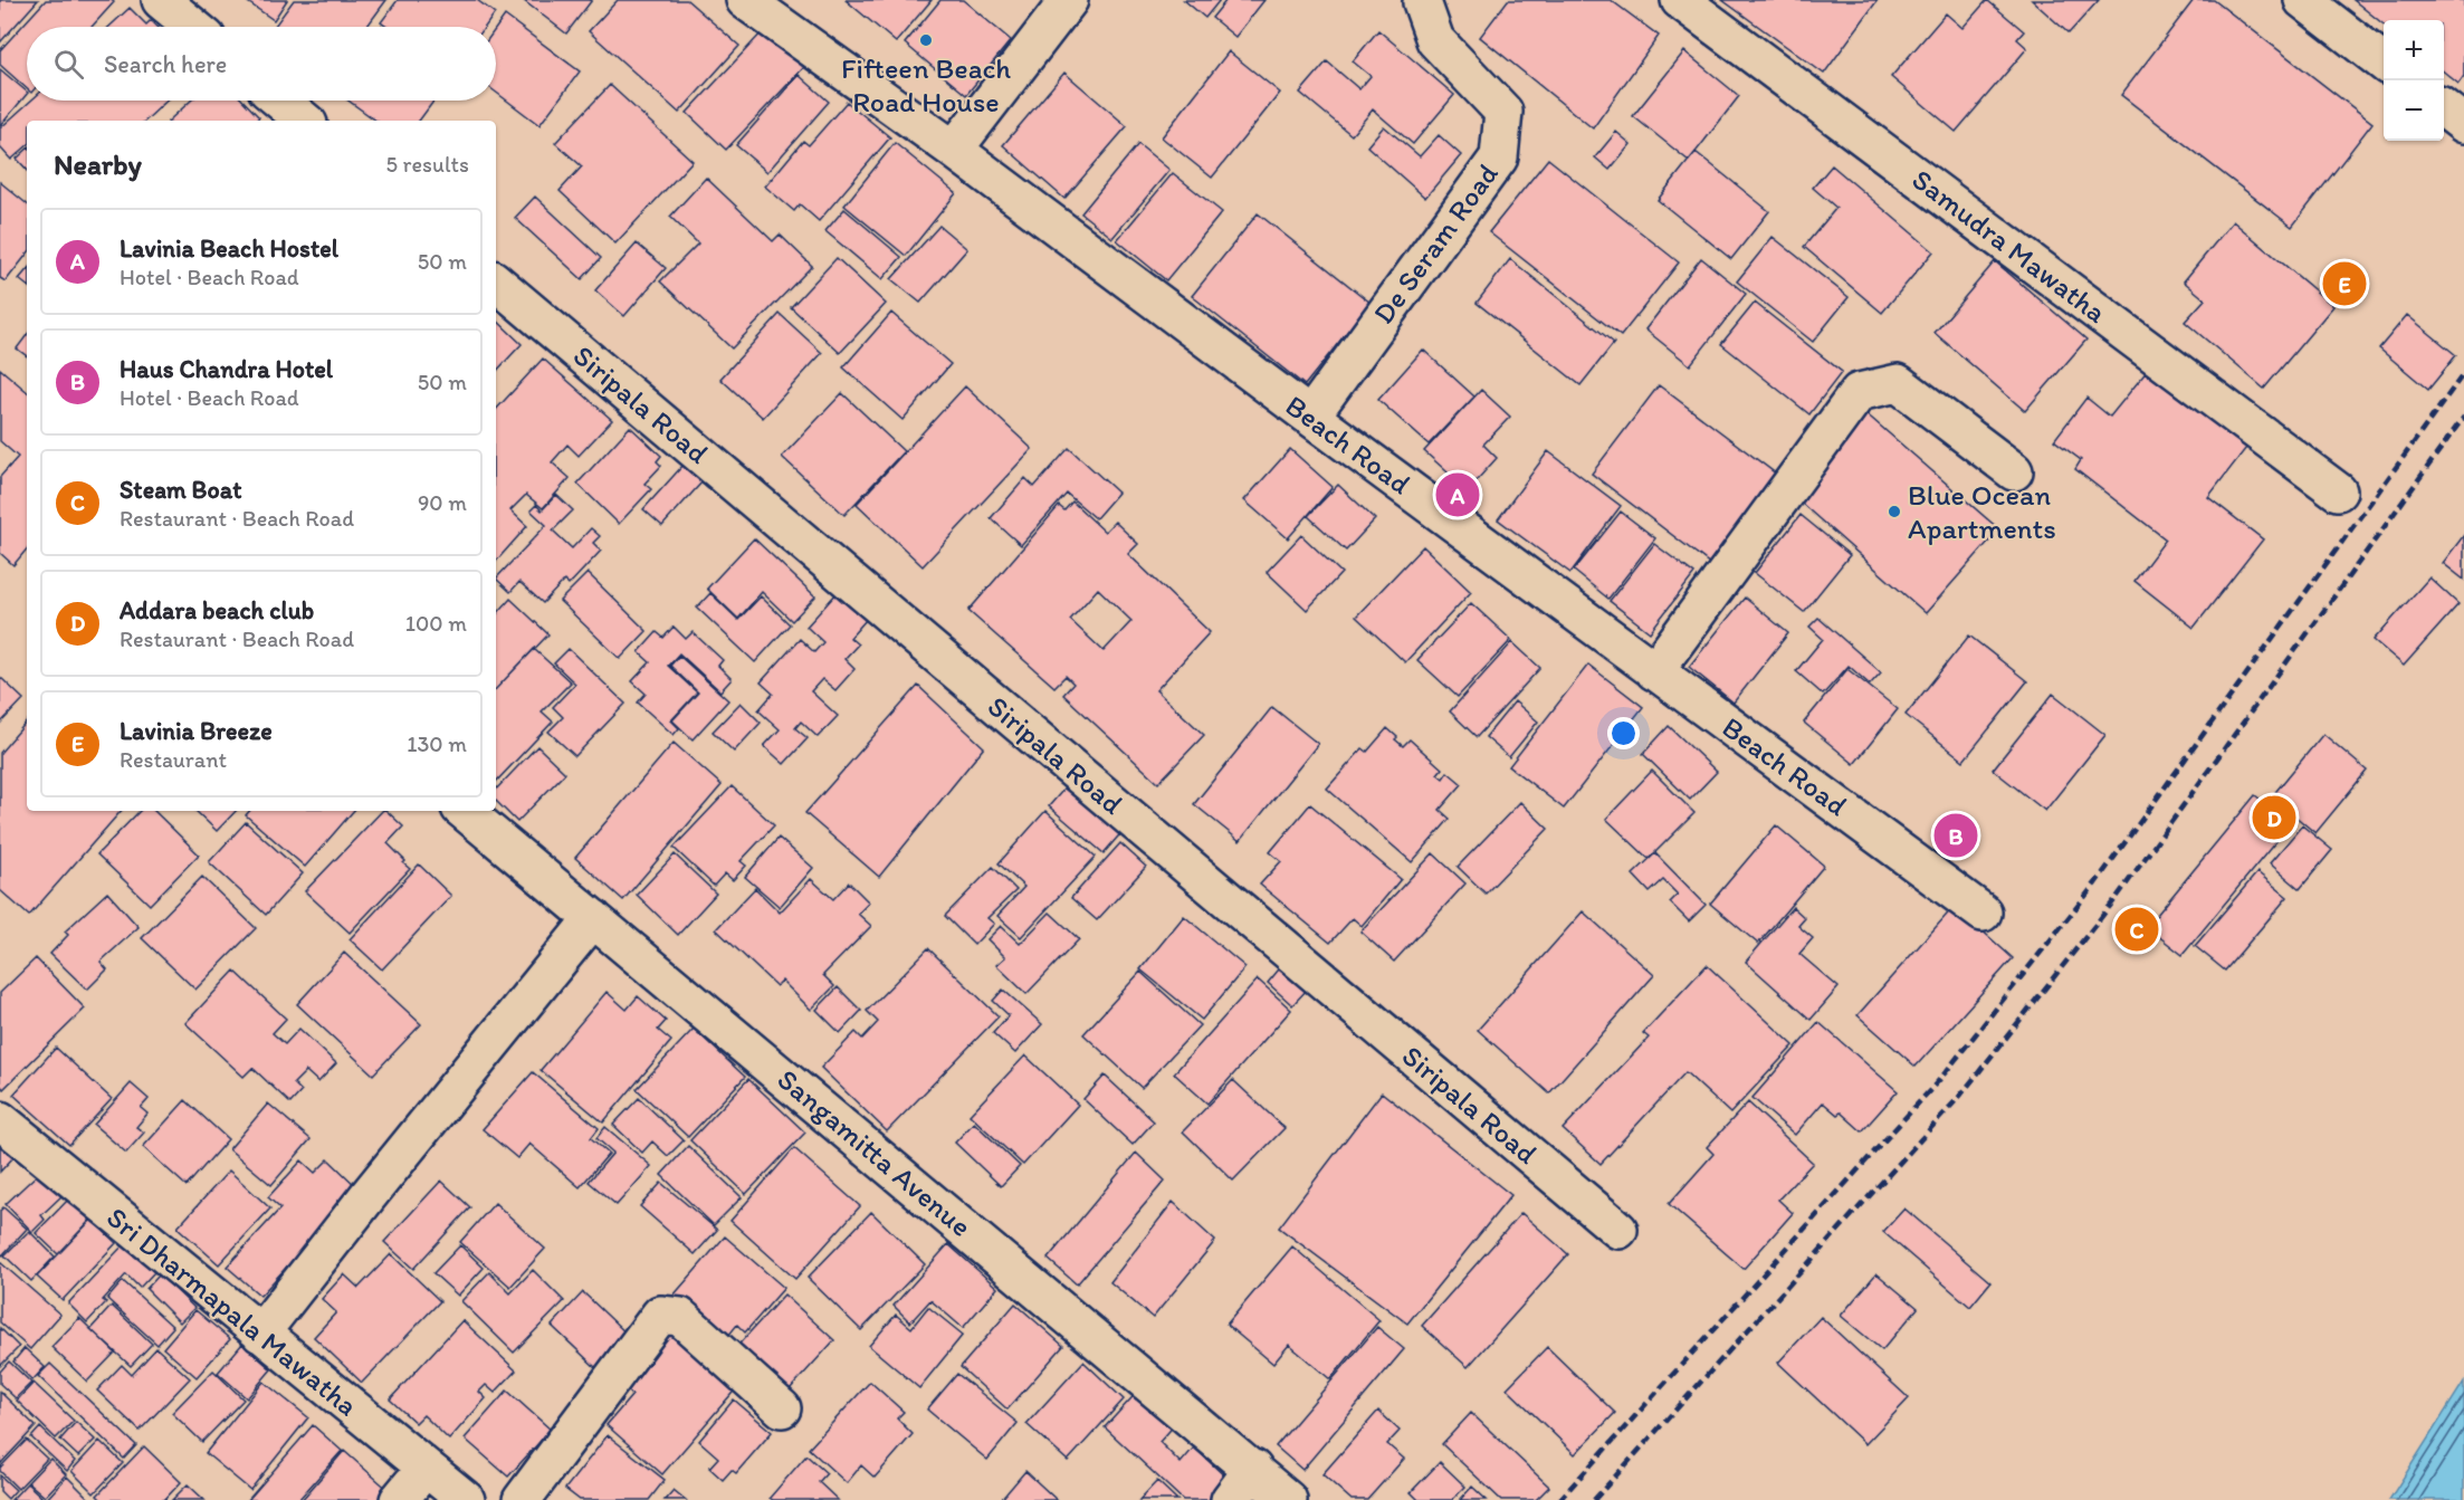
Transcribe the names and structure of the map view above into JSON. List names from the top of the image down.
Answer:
{
  "streets": {
    "street": [
      "De Seram Road",
      "Samudra Mawatha",
      "Siripala Road",
      "Beach Road",
      "Sangamitta Avenue",
      "Sri Dharmapala Mawatha"
    ]
  },
  "crossings": [
    ["De Seram Road", "Beach Road"]
  ],
  "places": ["Fifteen Beach Road House", "Blue Ocean Apartments"],
  "page": {
    "map_buttons": ["+", "−"],
    "search": "Search here",
    "heading": ["Nearby", "5 results"],
    "list": [
      {
        "mark": "A",
        "name": "Lavinia Beach Hostel",
        "note": "Hotel · Beach Road",
        "value": "50 m"
      },
      {
        "mark": "B",
        "name": "Haus Chandra Hotel",
        "note": "Hotel · Beach Road",
        "value": "50 m"
      },
      {
        "mark": "C",
        "name": "Steam Boat",
        "note": "Restaurant · Beach Road",
        "value": "90 m"
      },
      {
        "mark": "D",
        "name": "Addara beach club",
        "note": "Restaurant · Beach Road",
        "value": "100 m"
      },
      {
        "mark": "E",
        "name": "Lavinia Breeze",
        "note": "Restaurant",
        "value": "130 m"
      }
    ],
    "pins": [
      "E",
      "A",
      "D",
      "B",
      "C"
    ]
  }
}
